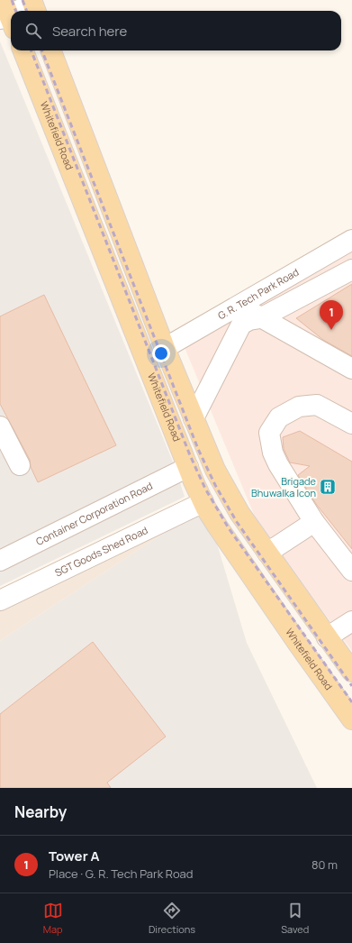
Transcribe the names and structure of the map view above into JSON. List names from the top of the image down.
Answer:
{
  "streets": {
    "main road": ["Whitefield Road"],
    "street": ["G. R. Tech Park Road", "Container Corporation Road", "SGT Goods Shed Road"]
  },
  "crossings": [
    ["Whitefield Road", "Container Corporation Road"],
    ["Whitefield Road", "SGT Goods Shed Road"]
  ],
  "places": {
    "building": ["Brigade Bhuwalka Icon"]
  },
  "page": {
    "search": "Search here",
    "pins": "1",
    "heading": "Nearby",
    "list": [
      {
        "mark": "1",
        "name": "Tower A",
        "note": "Place · G. R. Tech Park Road",
        "value": "80 m"
      }
    ],
    "nav": ["Map", "Directions", "Saved"]
  }
}
